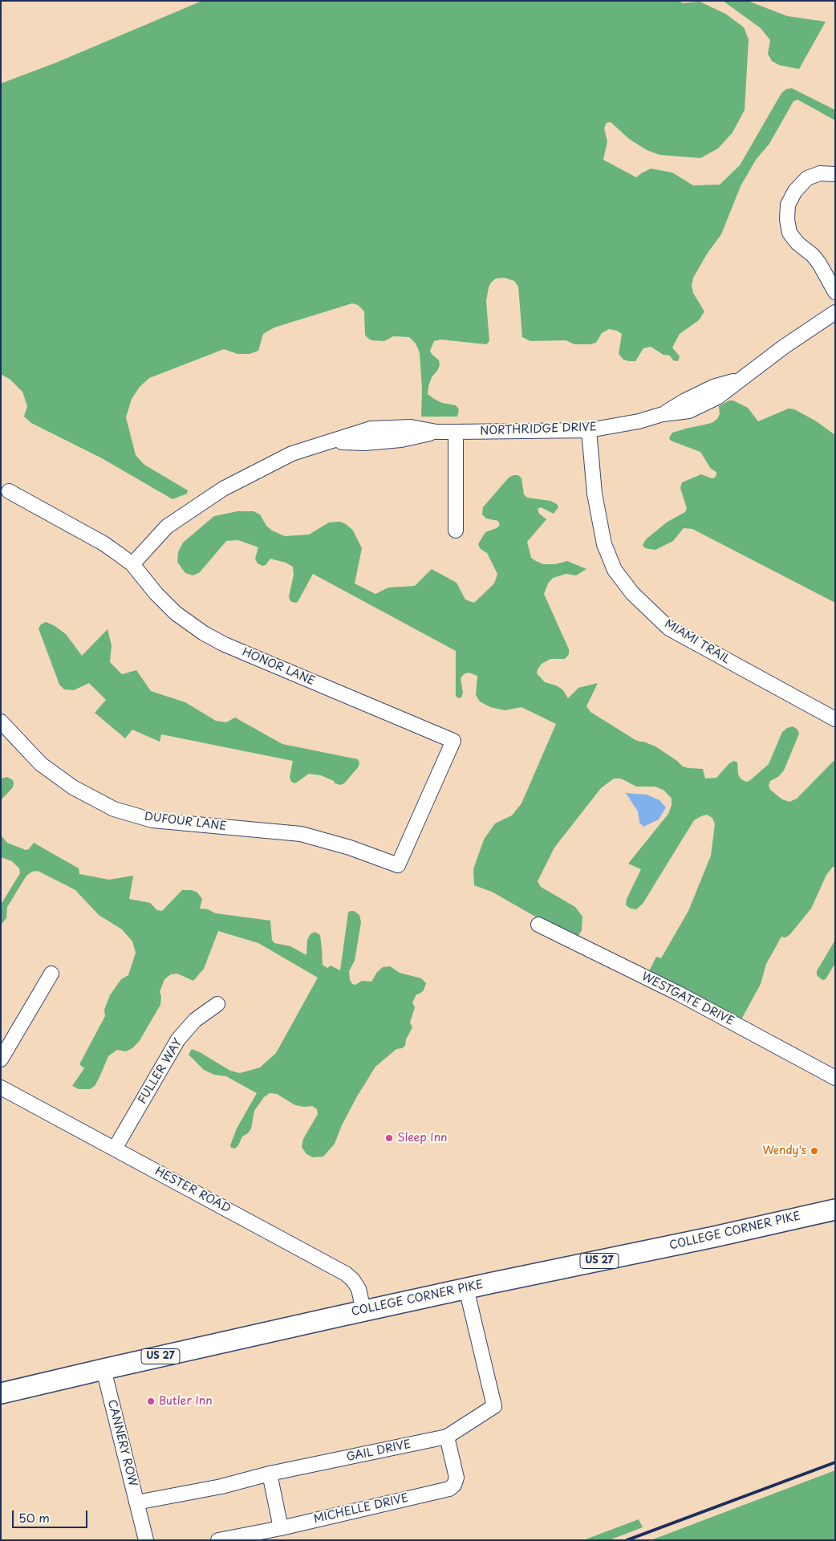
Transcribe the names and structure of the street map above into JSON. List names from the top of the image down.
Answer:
{
  "streets": {
    "highway": ["COLLEGE CORNER PIKE", "US 27"],
    "street": [
      "NORTHRIDGE DRIVE",
      "MIAMI TRAIL",
      "HONOR LANE",
      "DUFOUR LANE",
      "WESTGATE DRIVE",
      "FULLER WAY",
      "HESTER ROAD",
      "CANNERY ROW",
      "GAIL DRIVE",
      "MICHELLE DRIVE"
    ]
  },
  "crossings": [
    ["NORTHRIDGE DRIVE", "MIAMI TRAIL"],
    ["NORTHRIDGE DRIVE", "HONOR LANE"],
    ["HONOR LANE", "DUFOUR LANE"],
    ["FULLER WAY", "HESTER ROAD"],
    ["HESTER ROAD", "COLLEGE CORNER PIKE"],
    ["COLLEGE CORNER PIKE", "CANNERY ROW"],
    ["COLLEGE CORNER PIKE", "GAIL DRIVE"],
    ["CANNERY ROW", "GAIL DRIVE"],
    ["GAIL DRIVE", "MICHELLE DRIVE"]
  ],
  "places": ["Sleep Inn", "Wendy's", "Butler Inn"],
  "scale_bar": "50 m"
}
